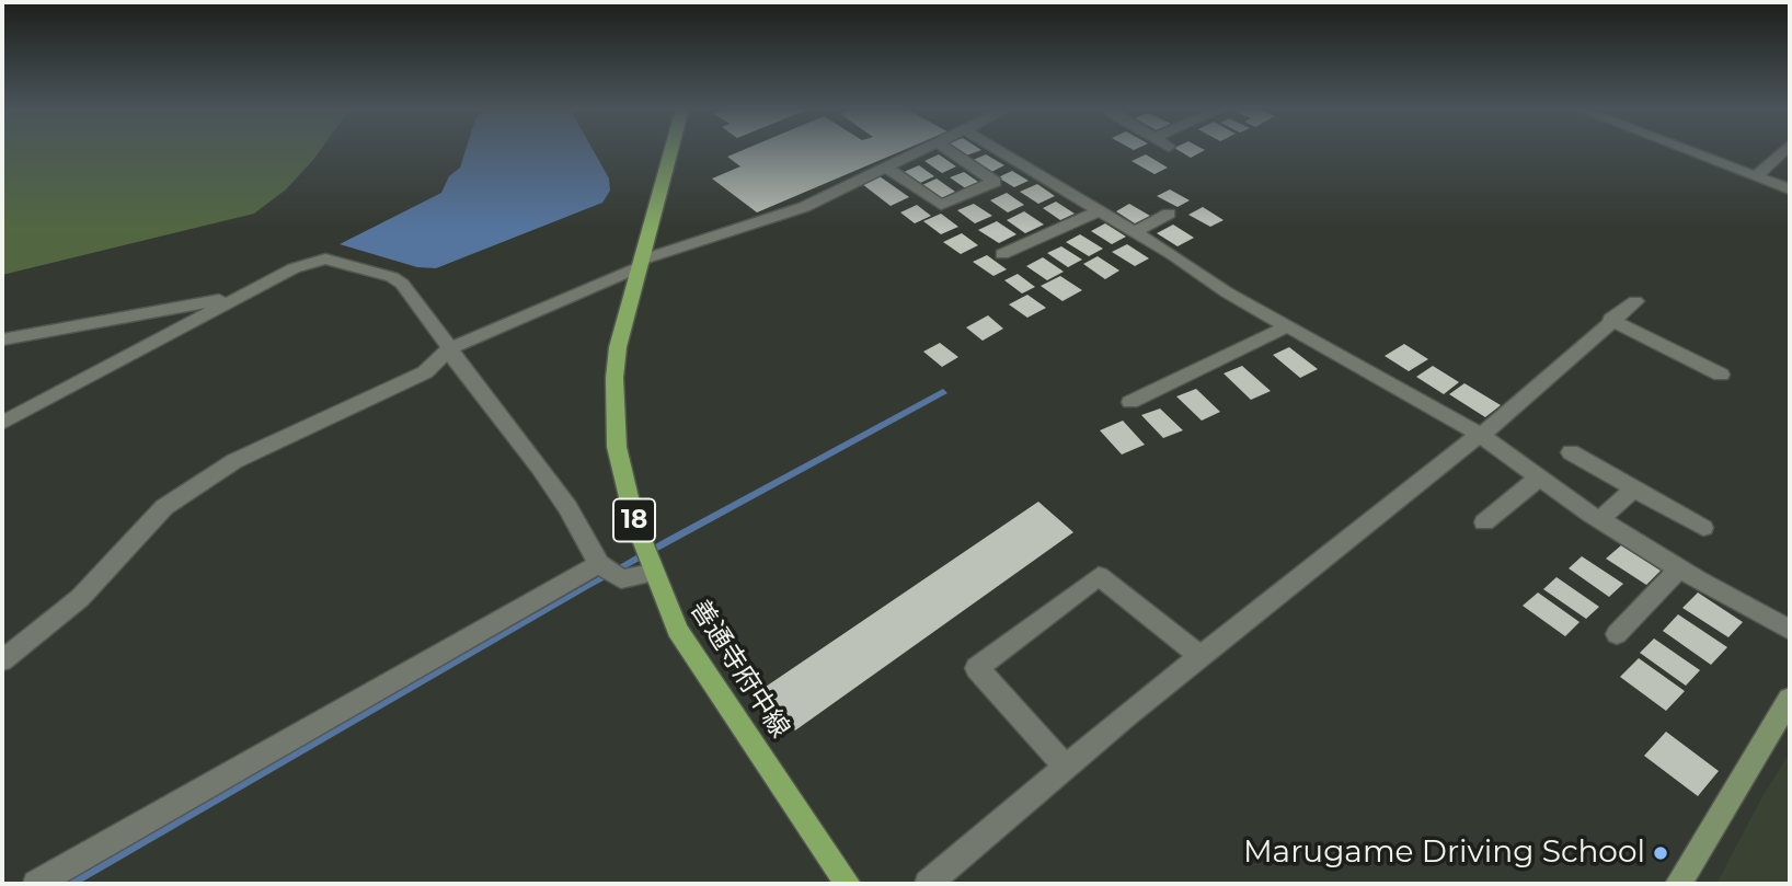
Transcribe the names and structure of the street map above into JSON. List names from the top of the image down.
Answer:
{
  "streets": {
    "main road": ["18", "善通寺府中線"]
  },
  "places": ["Marugame Driving School"]
}
